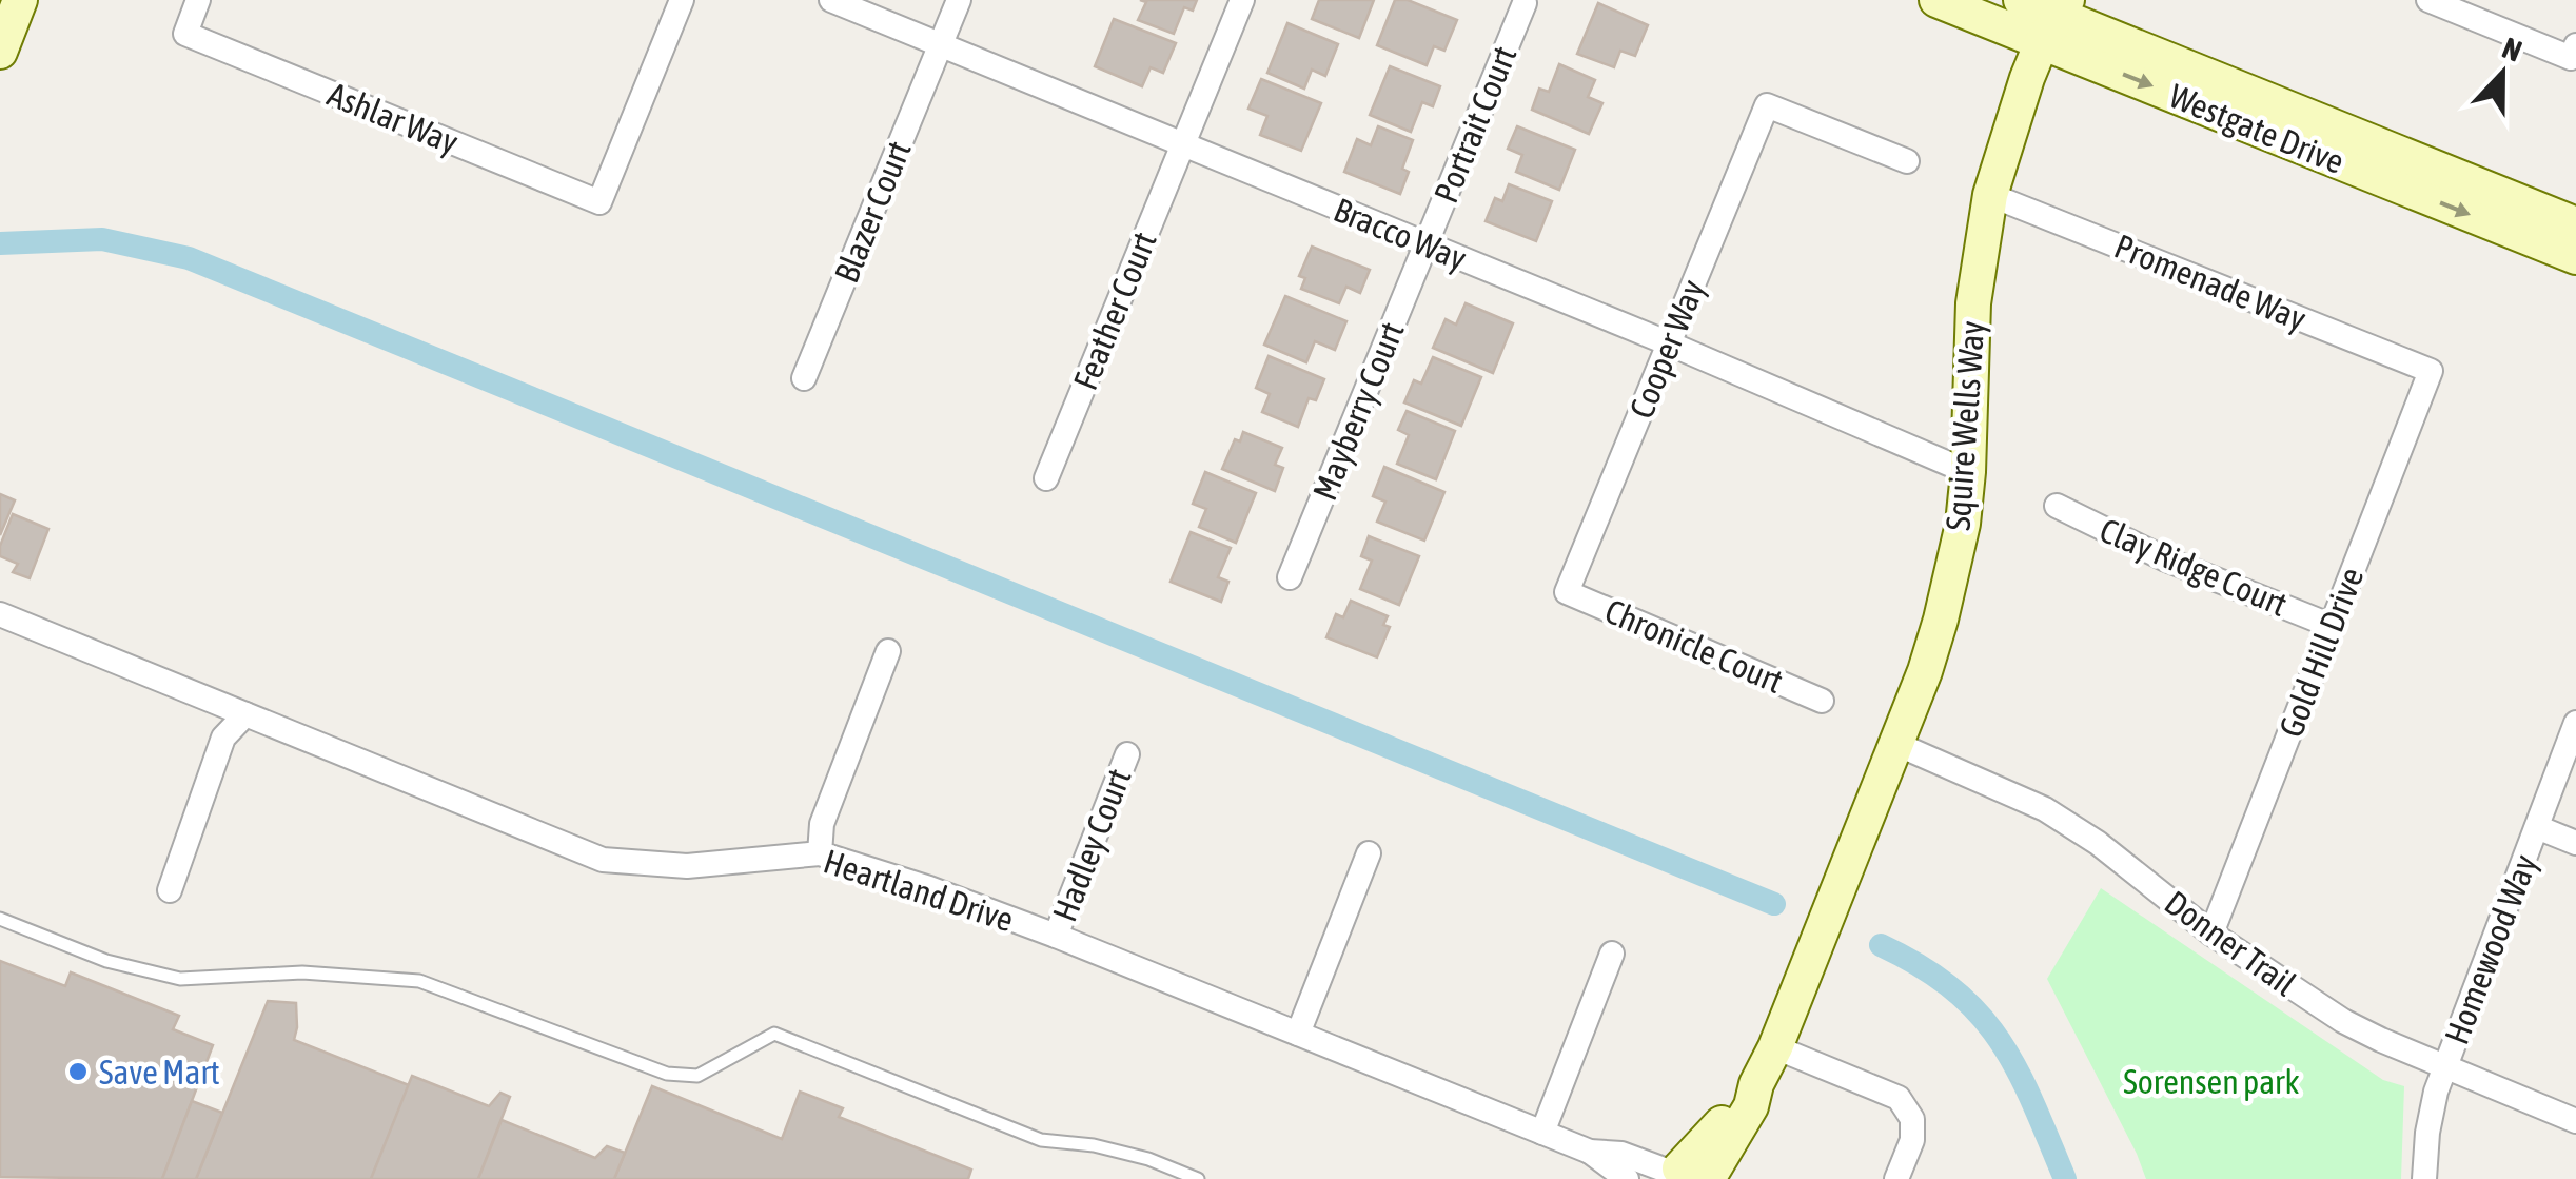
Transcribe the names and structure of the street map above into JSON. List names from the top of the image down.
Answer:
{
  "streets": {
    "street": [
      "Ashlar Way",
      "Portrait Court",
      "Westgate Drive",
      "Blazer Court",
      "Bracco Way",
      "Promenade Way",
      "Feather Court",
      "Cooper Way",
      "Mayberry Court",
      "Squire Wells Way",
      "Clay Ridge Court",
      "Chronicle Court",
      "Gold Hill Drive",
      "Hadley Court",
      "Heartland Drive",
      "Donner Trail",
      "Homewood Way"
    ]
  },
  "crossings": [
    ["Portrait Court", "Bracco Way"],
    ["Portrait Court", "Mayberry Court"],
    ["Westgate Drive", "Squire Wells Way"],
    ["Blazer Court", "Bracco Way"],
    ["Bracco Way", "Feather Court"],
    ["Bracco Way", "Cooper Way"],
    ["Bracco Way", "Mayberry Court"],
    ["Bracco Way", "Squire Wells Way"],
    ["Promenade Way", "Squire Wells Way"],
    ["Promenade Way", "Gold Hill Drive"],
    ["Cooper Way", "Chronicle Court"],
    ["Squire Wells Way", "Heartland Drive"],
    ["Squire Wells Way", "Donner Trail"],
    ["Clay Ridge Court", "Gold Hill Drive"],
    ["Gold Hill Drive", "Donner Trail"],
    ["Hadley Court", "Heartland Drive"],
    ["Donner Trail", "Homewood Way"]
  ],
  "parks": ["Sorensen park"],
  "places": ["Save Mart"],
  "north": "top"
}
